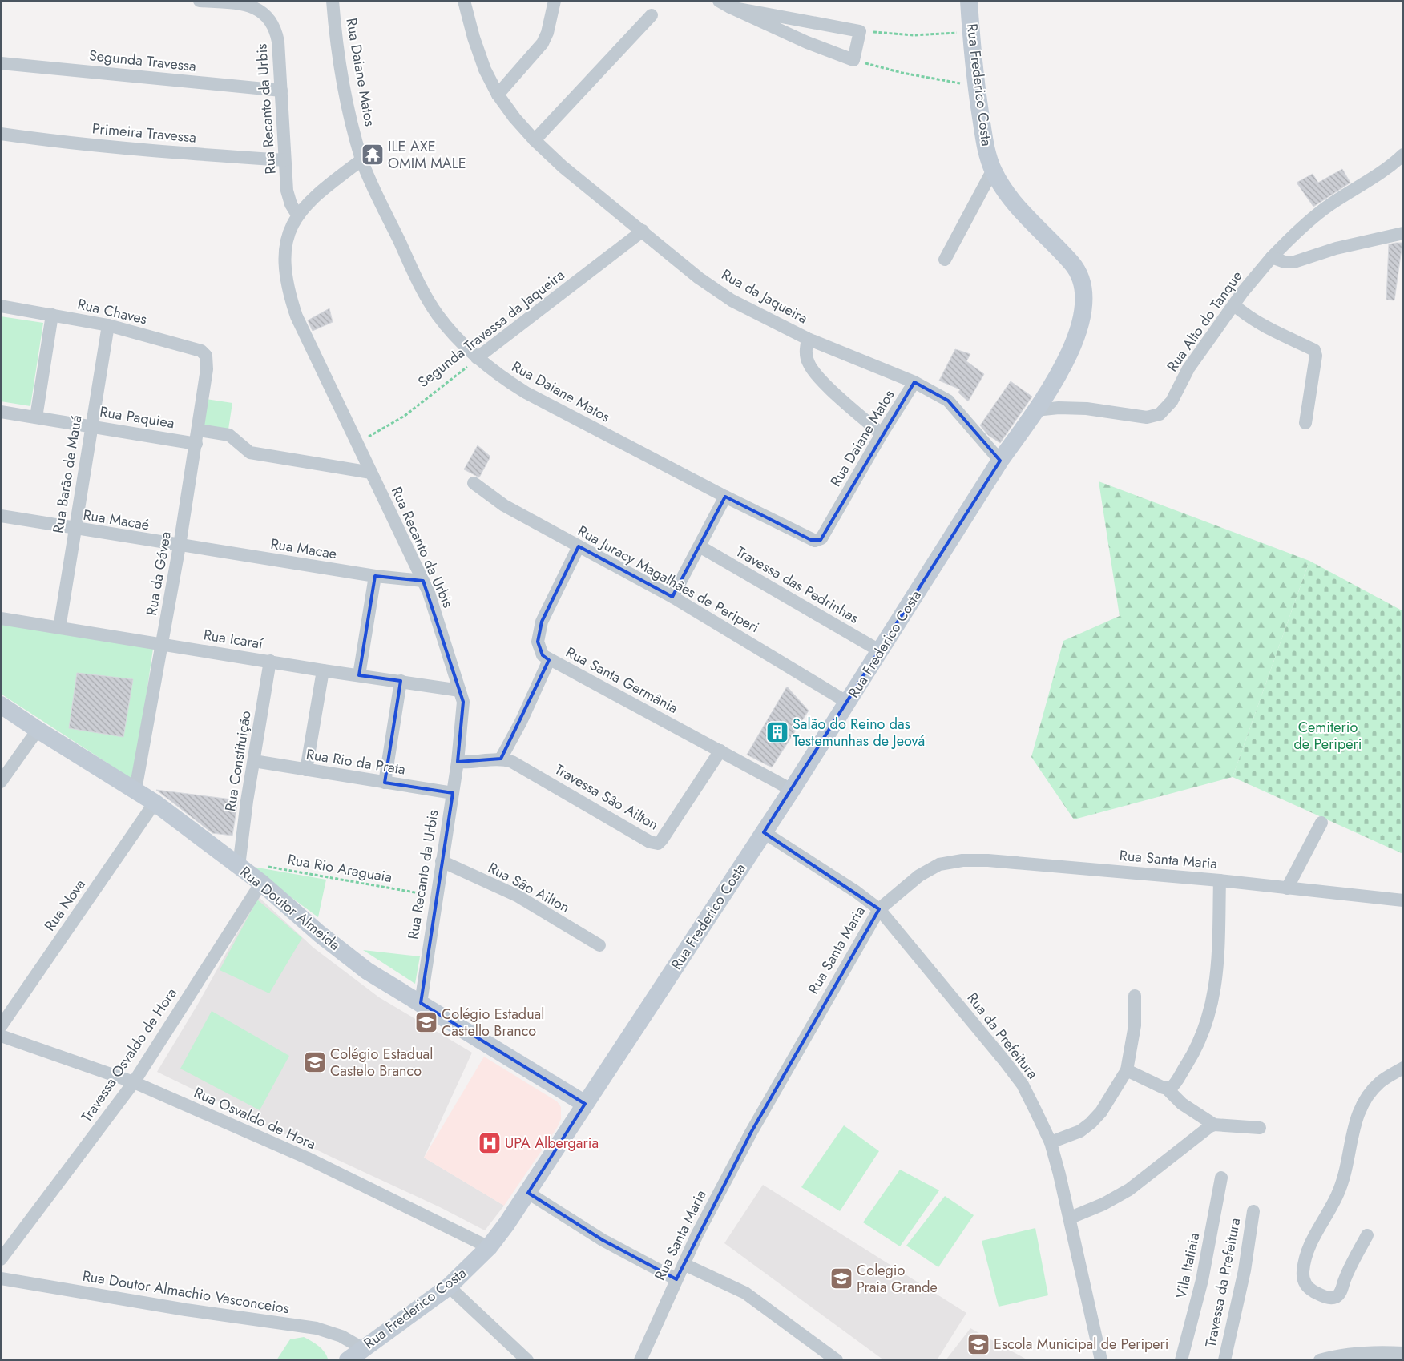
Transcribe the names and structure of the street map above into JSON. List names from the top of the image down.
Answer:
{
  "streets": {
    "main road": ["Rua Frederico Costa", "Rua Doutor Almeida"],
    "street": [
      "Segunda Travessa",
      "Rua Daiane Matos",
      "Rua Recanto da Urbis",
      "Primeira Travessa",
      "Rua da Jaqueira",
      "Rua Chaves",
      "Rua Alto do Tanque",
      "Segunda Travessa da Jaqueira",
      "Rua Paquiea",
      "Rua Barão de Mauá",
      "Rua Macaé",
      "Rua Macae",
      "Rua da Gávea",
      "Rua Juracy Magalhâes de Periperi",
      "Travessa das Pedrinhas",
      "Rua Icaraí",
      "Rua Santa Germânia",
      "Rua Constituição",
      "Rua Rio da Prata",
      "Travessa Sâo Ailton",
      "Rua Santa Maria",
      "Rua Sâo Ailton",
      "Rua Nova",
      "Rua da Prefeitura",
      "Travessa Osvaldo de Hora",
      "Rua Osvaldo de Hora",
      "Vila Itatiaia",
      "Travessa da Prefeitura",
      "Rua Doutor Almachio Vasconceios"
    ],
    "path": ["Rua Rio Araguaia"]
  },
  "crossings": [
    ["Segunda Travessa", "Rua Recanto da Urbis"],
    ["Rua Daiane Matos", "Rua Recanto da Urbis"],
    ["Rua Daiane Matos", "Rua da Jaqueira"],
    ["Rua Daiane Matos", "Segunda Travessa da Jaqueira"],
    ["Rua Frederico Costa", "Rua da Jaqueira"],
    ["Rua Frederico Costa", "Rua Alto do Tanque"],
    ["Rua Frederico Costa", "Rua Juracy Magalhâes de Periperi"],
    ["Rua Frederico Costa", "Travessa das Pedrinhas"],
    ["Rua Frederico Costa", "Rua Santa Germânia"],
    ["Rua Frederico Costa", "Rua Doutor Almeida"],
    ["Rua Frederico Costa", "Rua da Prefeitura"],
    ["Rua Frederico Costa", "Rua Osvaldo de Hora"],
    ["Rua Frederico Costa", "Rua Doutor Almachio Vasconceios"],
    ["Rua Recanto da Urbis", "Primeira Travessa"],
    ["Rua Recanto da Urbis", "Segunda Travessa da Jaqueira"],
    ["Rua Recanto da Urbis", "Rua Macae"],
    ["Rua Recanto da Urbis", "Rua Icaraí"],
    ["Rua Recanto da Urbis", "Rua Rio da Prata"],
    ["Rua Recanto da Urbis", "Rua Rio Araguaia"],
    ["Rua Recanto da Urbis", "Rua Sâo Ailton"],
    ["Rua Recanto da Urbis", "Rua Doutor Almeida"],
    ["Rua da Jaqueira", "Segunda Travessa da Jaqueira"],
    ["Rua Chaves", "Rua Barão de Mauá"],
    ["Rua Chaves", "Rua da Gávea"],
    ["Rua Paquiea", "Rua Barão de Mauá"],
    ["Rua Paquiea", "Rua da Gávea"],
    ["Rua Barão de Mauá", "Rua Macaé"],
    ["Rua Barão de Mauá", "Rua Icaraí"],
    ["Rua Macaé", "Rua Macae"],
    ["Rua Macaé", "Rua da Gávea"],
    ["Rua Macae", "Rua da Gávea"],
    ["Rua da Gávea", "Rua Icaraí"],
    ["Rua da Gávea", "Rua Doutor Almeida"],
    ["Rua Juracy Magalhâes de Periperi", "Rua Santa Germânia"],
    ["Rua Icaraí", "Rua Constituição"],
    ["Rua Santa Germânia", "Travessa Sâo Ailton"],
    ["Rua Constituição", "Rua Rio da Prata"],
    ["Rua Constituição", "Rua Rio Araguaia"],
    ["Rua Constituição", "Rua Doutor Almeida"],
    ["Rua Santa Maria", "Rua da Prefeitura"],
    ["Rua Rio Araguaia", "Rua Doutor Almeida"],
    ["Rua Nova", "Rua Doutor Almeida"],
    ["Rua Doutor Almeida", "Travessa Osvaldo de Hora"],
    ["Travessa Osvaldo de Hora", "Rua Osvaldo de Hora"]
  ],
  "parks": ["Cemiterio de Periperi"],
  "places": {
    "temple": ["ILE AXE OMIM MALE"],
    "building": ["Salão do Reino das Testemunhas de Jeová"],
    "school or university": [
      "Colégio Estadual Castello Branco",
      "Colégio Estadual Castelo Branco",
      "Colegio Praia Grande",
      "Escola Municipal de Periperi"
    ],
    "hospital": ["UPA Albergaria"]
  }
}
